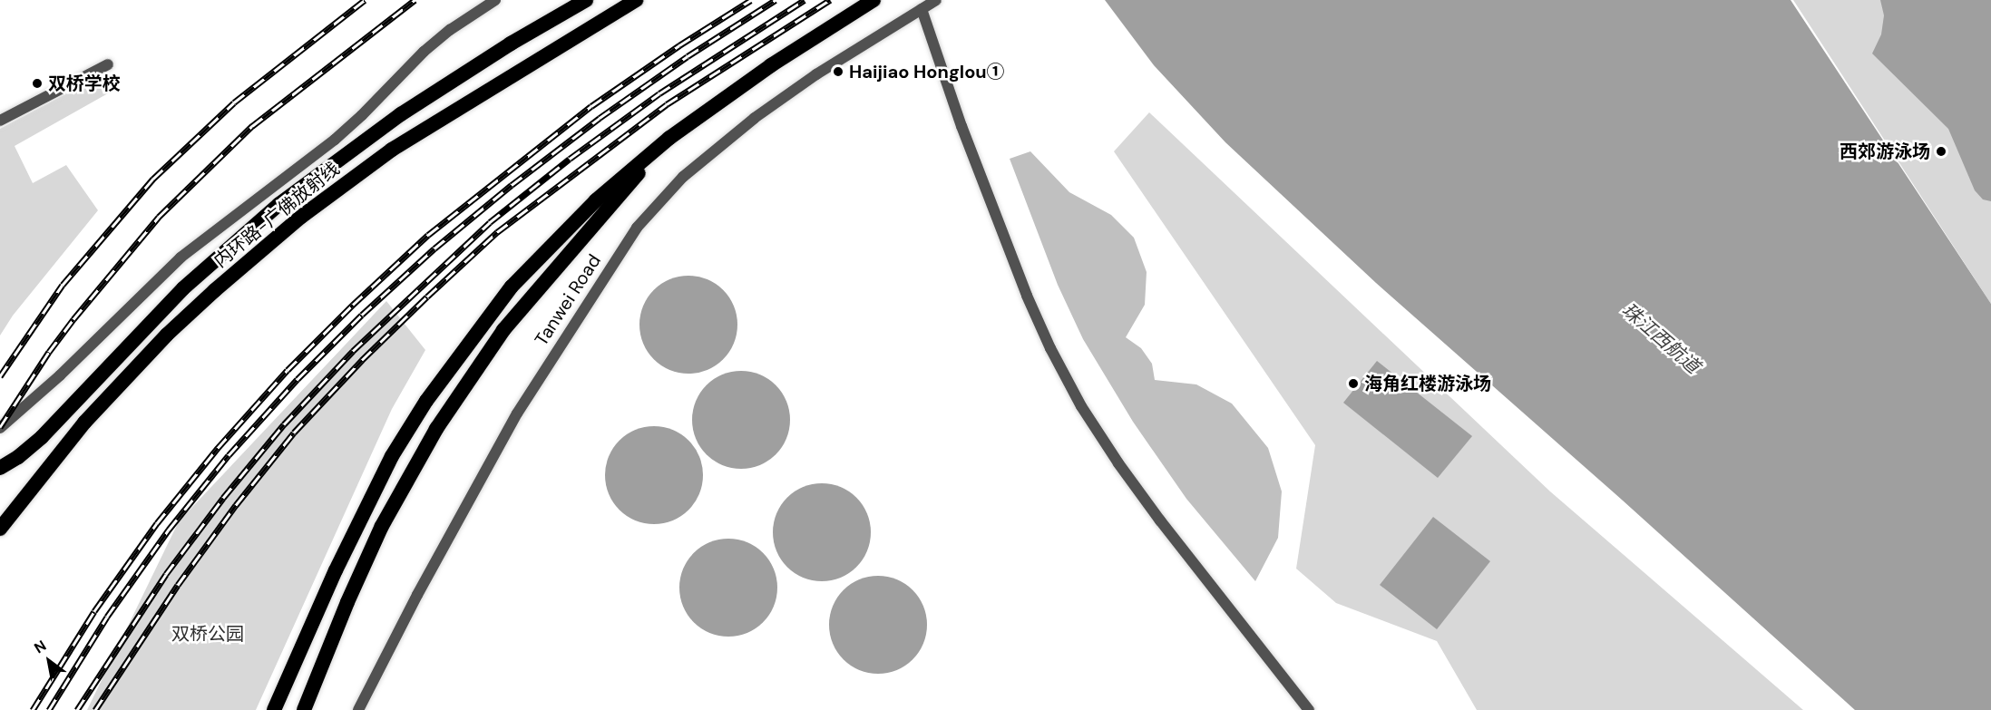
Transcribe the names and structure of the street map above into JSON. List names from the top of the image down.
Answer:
{
  "streets": {
    "highway": ["内环路-广佛放射线"],
    "street": ["Tanwei Road"]
  },
  "water": ["珠江西航道"],
  "parks": ["双桥公园"],
  "places": [
    "Haijiao Honglou①",
    "双桥学校",
    "西郊游泳场",
    "海角红楼游泳场"
  ],
  "north": "top left"
}
